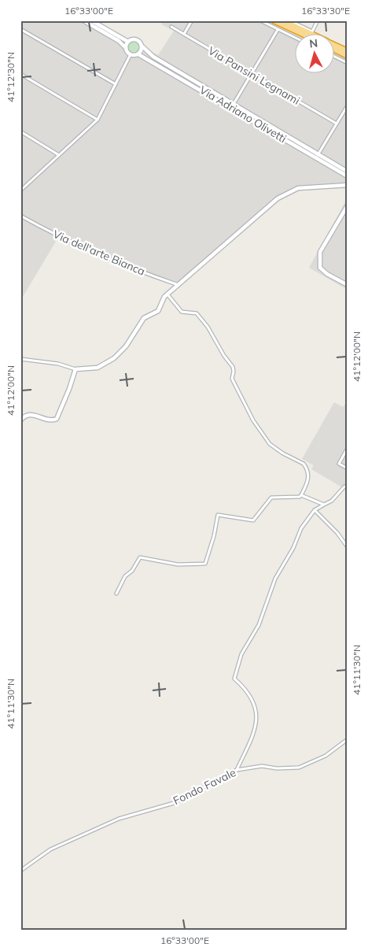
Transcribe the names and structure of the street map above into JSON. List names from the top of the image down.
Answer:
{
  "streets": {
    "street": [
      "Via Pansini Legnami",
      "Via Adriano Olivetti",
      "Via dell'arte Bianca",
      "Fondo Favale"
    ]
  },
  "north": "top",
  "coordinates": [
    "16°33'00\"E",
    "16°33'30\"E",
    "41°12'30\"N",
    "41°12'00\"N",
    "41°11'30\"N"
  ]
}
